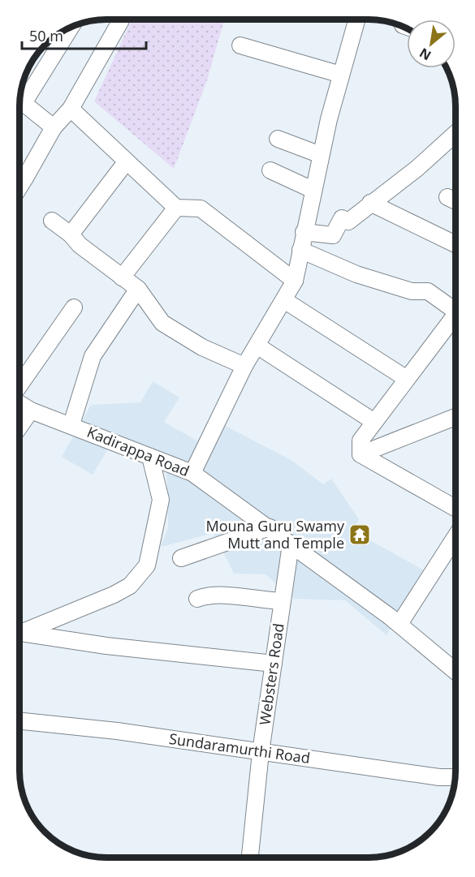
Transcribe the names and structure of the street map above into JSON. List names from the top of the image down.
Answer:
{
  "streets": {
    "street": ["Kadirappa Road", "Websters Road", "Sundaramurthi Road"]
  },
  "crossings": [
    ["Kadirappa Road", "Websters Road"],
    ["Websters Road", "Sundaramurthi Road"]
  ],
  "places": {
    "temple": ["Mouna Guru Swamy Mutt and Temple"]
  },
  "scale_bar": "50 m",
  "north": "bottom left"
}
